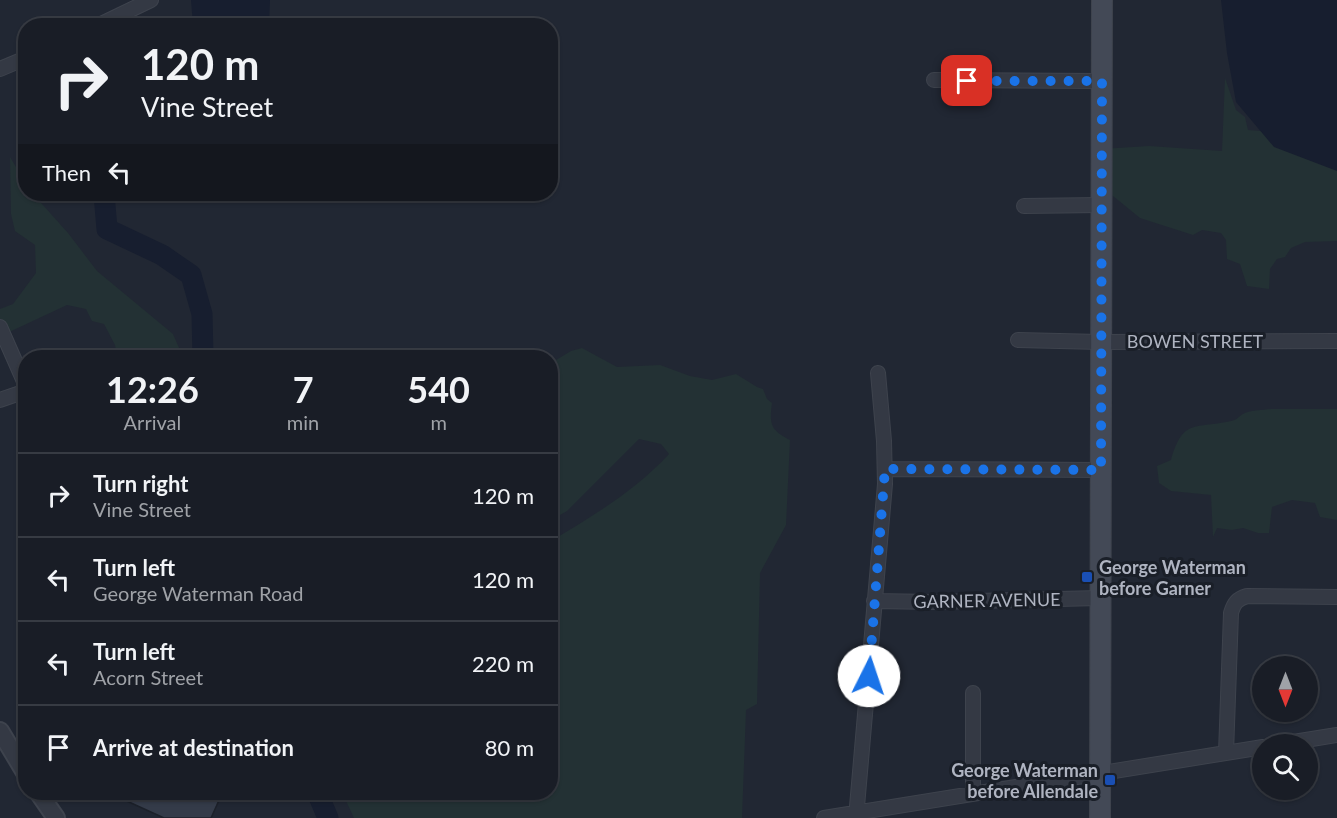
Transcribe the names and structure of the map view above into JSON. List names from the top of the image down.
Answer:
{
  "streets": {
    "street": ["BOWEN STREET", "GARNER AVENUE"]
  },
  "places": {
    "transit": ["George Waterman before Garner", "George Waterman before Allendale"]
  },
  "north": "bottom",
  "page": {
    "turn": ["120 m", "Vine Street"],
    "then": "Then",
    "eta": [
      "12:26",
      "Arrival",
      "7",
      "min",
      "540",
      "m"
    ],
    "list": [
      {
        "name": "Turn right",
        "note": "Vine Street",
        "value": "120 m"
      },
      {
        "name": "Turn left",
        "note": "George Waterman Road",
        "value": "120 m"
      },
      {
        "name": "Turn left",
        "note": "Acorn Street",
        "value": "220 m"
      },
      {
        "name": "Arrive at destination",
        "value": "80 m"
      }
    ]
  }
}
